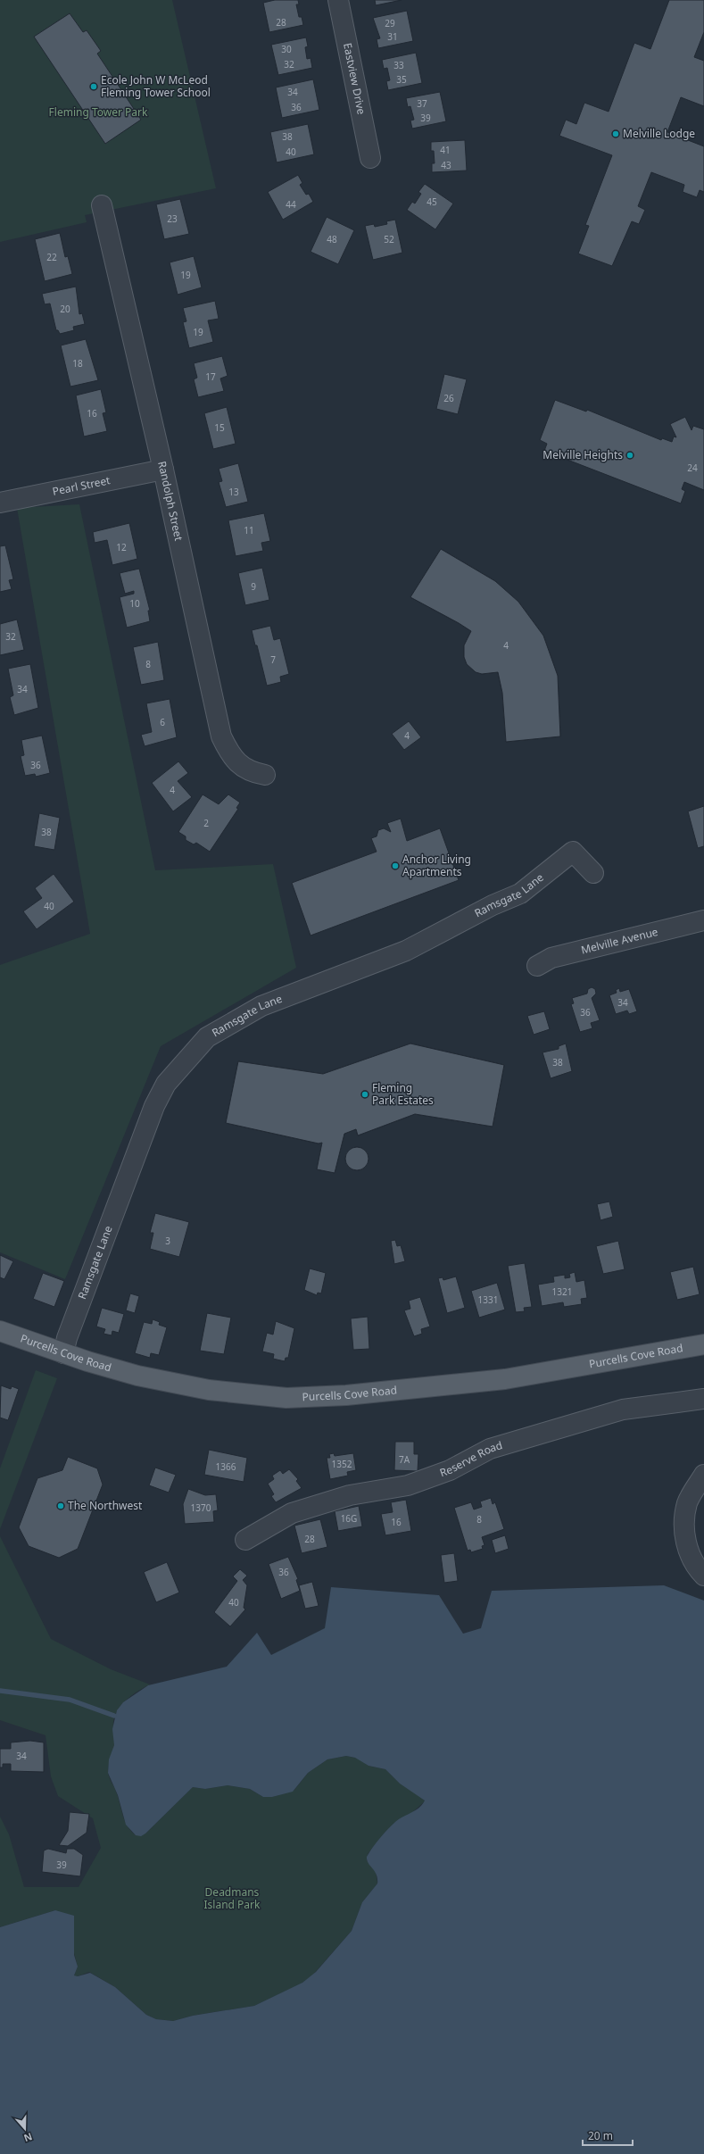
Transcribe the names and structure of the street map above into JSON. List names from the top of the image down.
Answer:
{
  "streets": {
    "main road": ["Purcells Cove Road"],
    "street": [
      "Eastview Drive",
      "Pearl Street",
      "Randolph Street",
      "Ramsgate Lane",
      "Melville Avenue",
      "Reserve Road"
    ]
  },
  "crossings": [
    ["Pearl Street", "Randolph Street"],
    ["Ramsgate Lane", "Purcells Cove Road"]
  ],
  "parks": ["Fleming Tower Park", "Deadmans Island Park"],
  "places": [
    "Ecole John W McLeod Fleming Tower School",
    "Melville Lodge",
    "Melville Heights",
    "Anchor Living Apartments",
    "Fleming Park Estates",
    "The Northwest"
  ],
  "house_numbers": [
    "28",
    "29",
    "31",
    "30",
    "32",
    "33",
    "35",
    "34",
    "37",
    "36",
    "39",
    "38",
    "41",
    "40",
    "43",
    "45",
    "44",
    "23",
    "48",
    "52",
    "22",
    "19",
    "20",
    "19",
    "18",
    "17",
    "26",
    "16",
    "15",
    "24",
    "13",
    "11",
    "12",
    "9",
    "10",
    "32",
    "4",
    "7",
    "8",
    "34",
    "6",
    "4",
    "36",
    "4",
    "2",
    "38",
    "40",
    "34",
    "36",
    "38",
    "3",
    "1321",
    "1331",
    "7A",
    "1352",
    "1366",
    "1370",
    "16G",
    "8",
    "16",
    "28",
    "36",
    "40",
    "34",
    "39"
  ],
  "scale_bar": "20 m",
  "north": "bottom"
}
